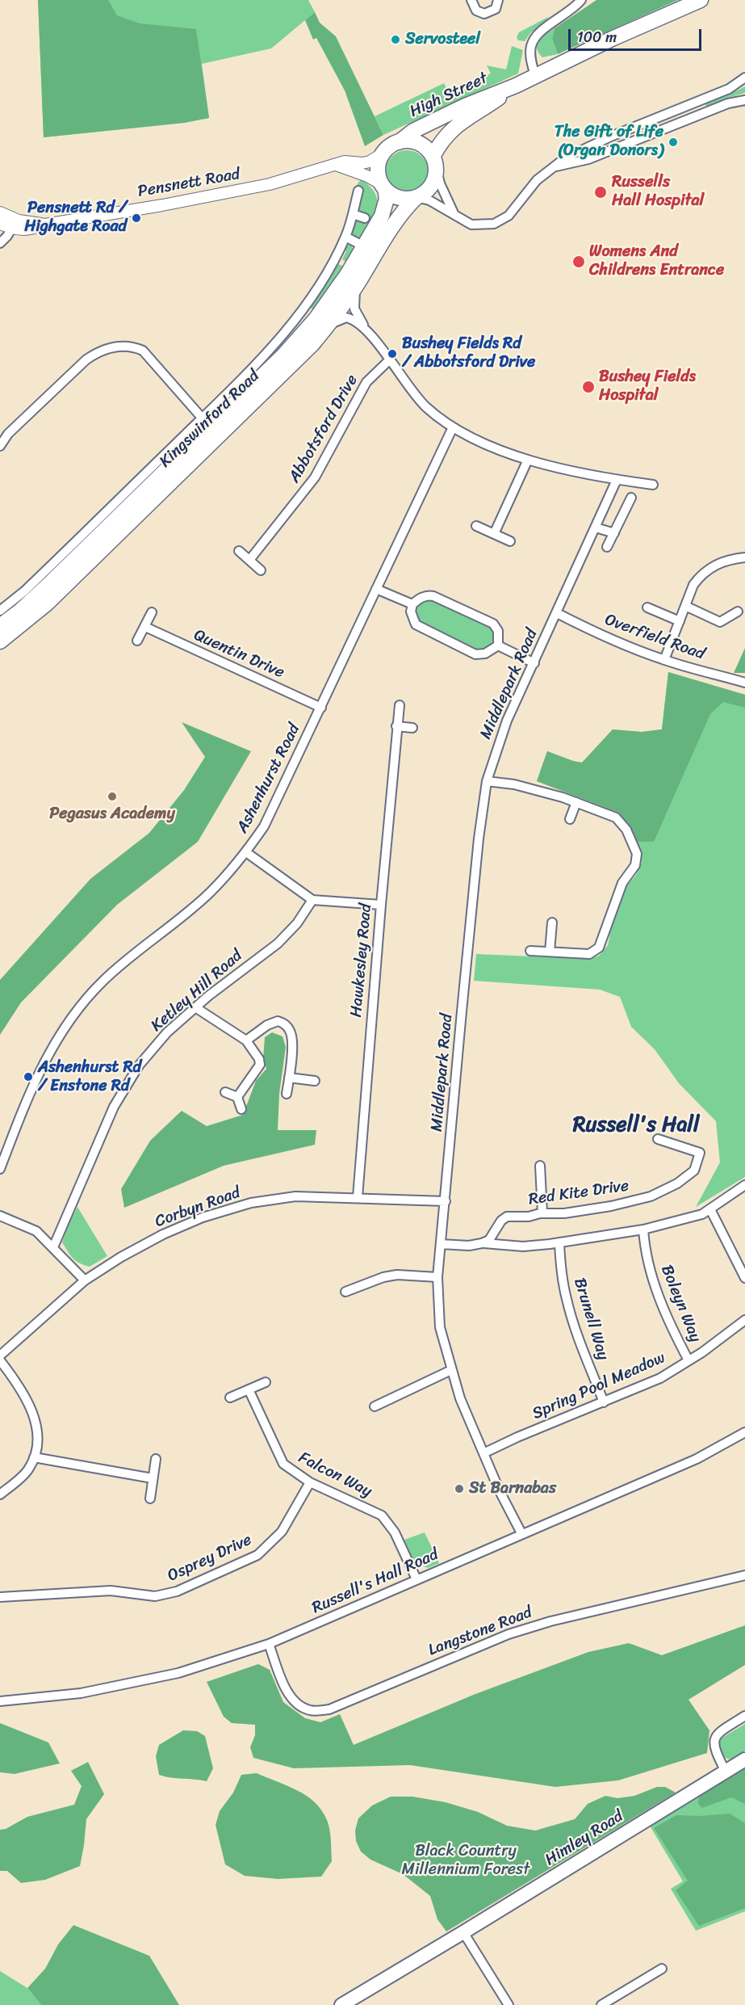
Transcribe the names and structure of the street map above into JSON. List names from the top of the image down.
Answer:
{
  "streets": {
    "main road": ["High Street", "Kingswinford Road", "Himley Road"],
    "street": [
      "Pensnett Road",
      "Abbotsford Drive",
      "Overfield Road",
      "Quentin Drive",
      "Middlepark Road",
      "Ashenhurst Road",
      "Hawkesley Road",
      "Ketley Hill Road",
      "Red Kite Drive",
      "Corbyn Road",
      "Boleyn Way",
      "Brunell Way",
      "Spring Pool Meadow",
      "Falcon Way",
      "Osprey Drive",
      "Russell's Hall Road",
      "Langstone Road"
    ]
  },
  "crossings": [
    ["High Street", "Pensnett Road"],
    ["High Street", "Kingswinford Road"],
    ["Pensnett Road", "Kingswinford Road"],
    ["Overfield Road", "Middlepark Road"],
    ["Quentin Drive", "Ashenhurst Road"],
    ["Middlepark Road", "Corbyn Road"],
    ["Middlepark Road", "Spring Pool Meadow"],
    ["Middlepark Road", "Russell's Hall Road"],
    ["Hawkesley Road", "Corbyn Road"],
    ["Boleyn Way", "Spring Pool Meadow"],
    ["Brunell Way", "Spring Pool Meadow"],
    ["Falcon Way", "Osprey Drive"],
    ["Falcon Way", "Russell's Hall Road"],
    ["Russell's Hall Road", "Langstone Road"]
  ],
  "districts": ["Russell's Hall"],
  "parks": ["Black Country Millennium Forest"],
  "places": [
    "Servosteel",
    "The Gift of Life (Organ Donors)",
    "Russells Hall Hospital",
    "Pensnett Rd / Highgate Road",
    "Womens And Childrens Entrance",
    "Bushey Fields Rd / Abbotsford Drive",
    "Bushey Fields Hospital",
    "Pegasus Academy",
    "Ashenhurst Rd / Enstone Rd",
    "St Barnabas"
  ],
  "scale_bar": "100 m"
}
